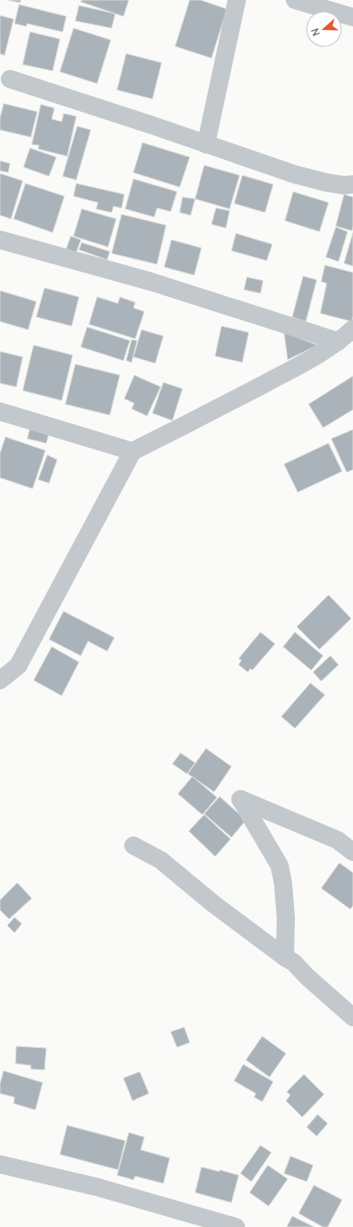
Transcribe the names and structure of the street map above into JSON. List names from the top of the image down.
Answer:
{
  "north": "left"
}
